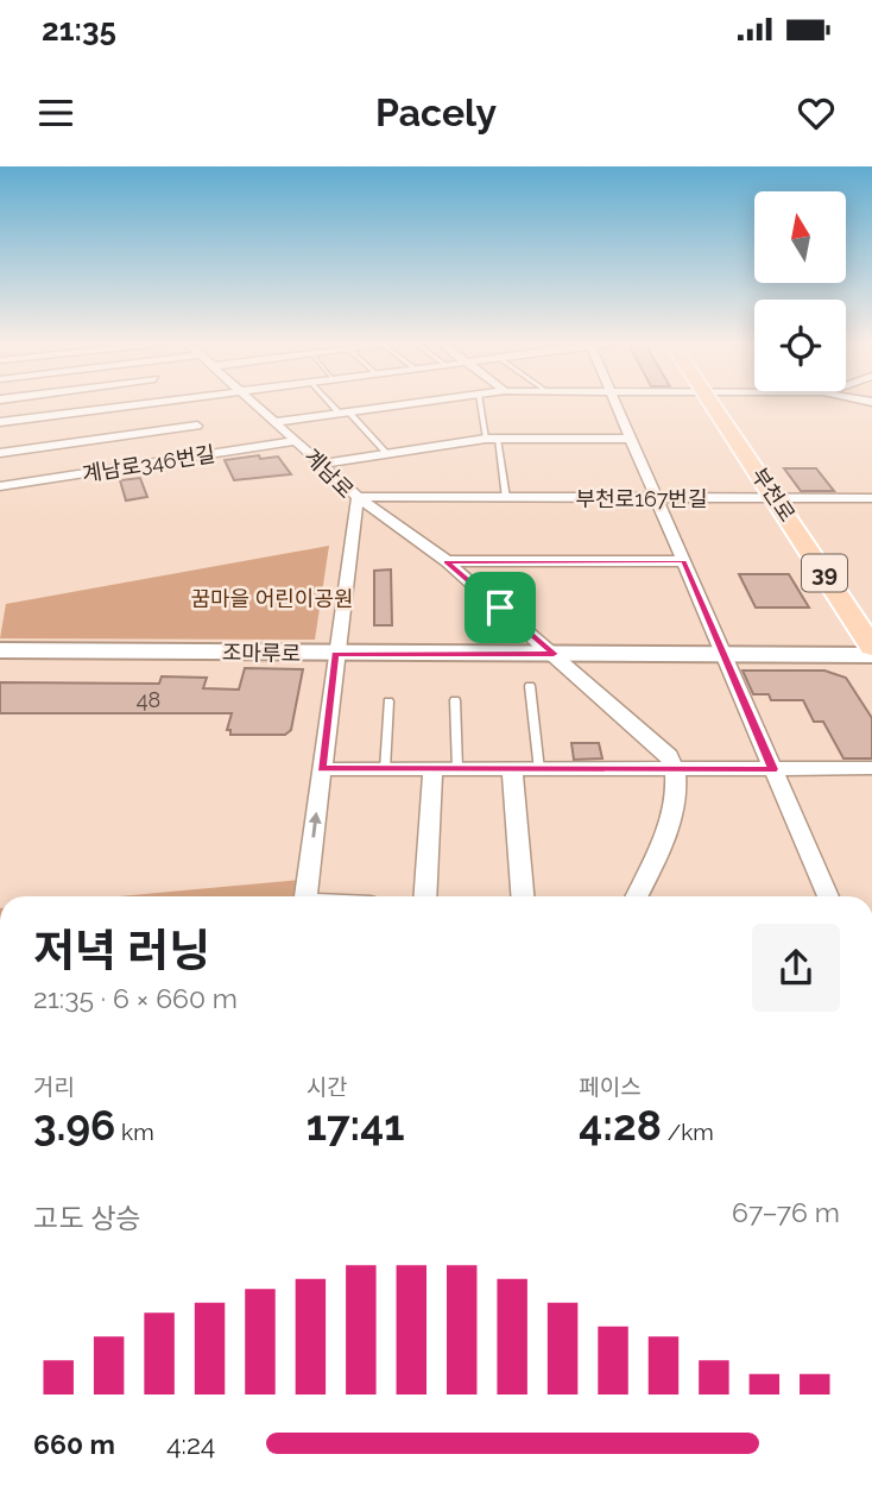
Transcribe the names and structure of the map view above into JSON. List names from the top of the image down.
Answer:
{
  "streets": {
    "main road": ["부천로", "39"],
    "street": [
      "계남로346번길",
      "계남로",
      "부천로167번길",
      "조마루로"
    ]
  },
  "crossings": [
    ["계남로346번길", "계남로"],
    ["계남로", "부천로167번길"],
    ["계남로", "조마루로"],
    ["부천로", "부천로167번길"]
  ],
  "parks": ["꿈마을 어린이공원"],
  "house_numbers": ["48"],
  "north": "top",
  "page": {
    "status": "21:35",
    "header": "Pacely",
    "heading": ["저녁 러닝", "21:35 · 6 × 660 m"],
    "stats": [
      ["거리", "3.96 km"],
      ["시간", "17:41"],
      ["페이스", "4:28 /km"]
    ],
    "chart": ["고도 상승", "67–76 m"],
    "list": [
      {
        "name": "660 m",
        "note": "4:24"
      }
    ]
  }
}
